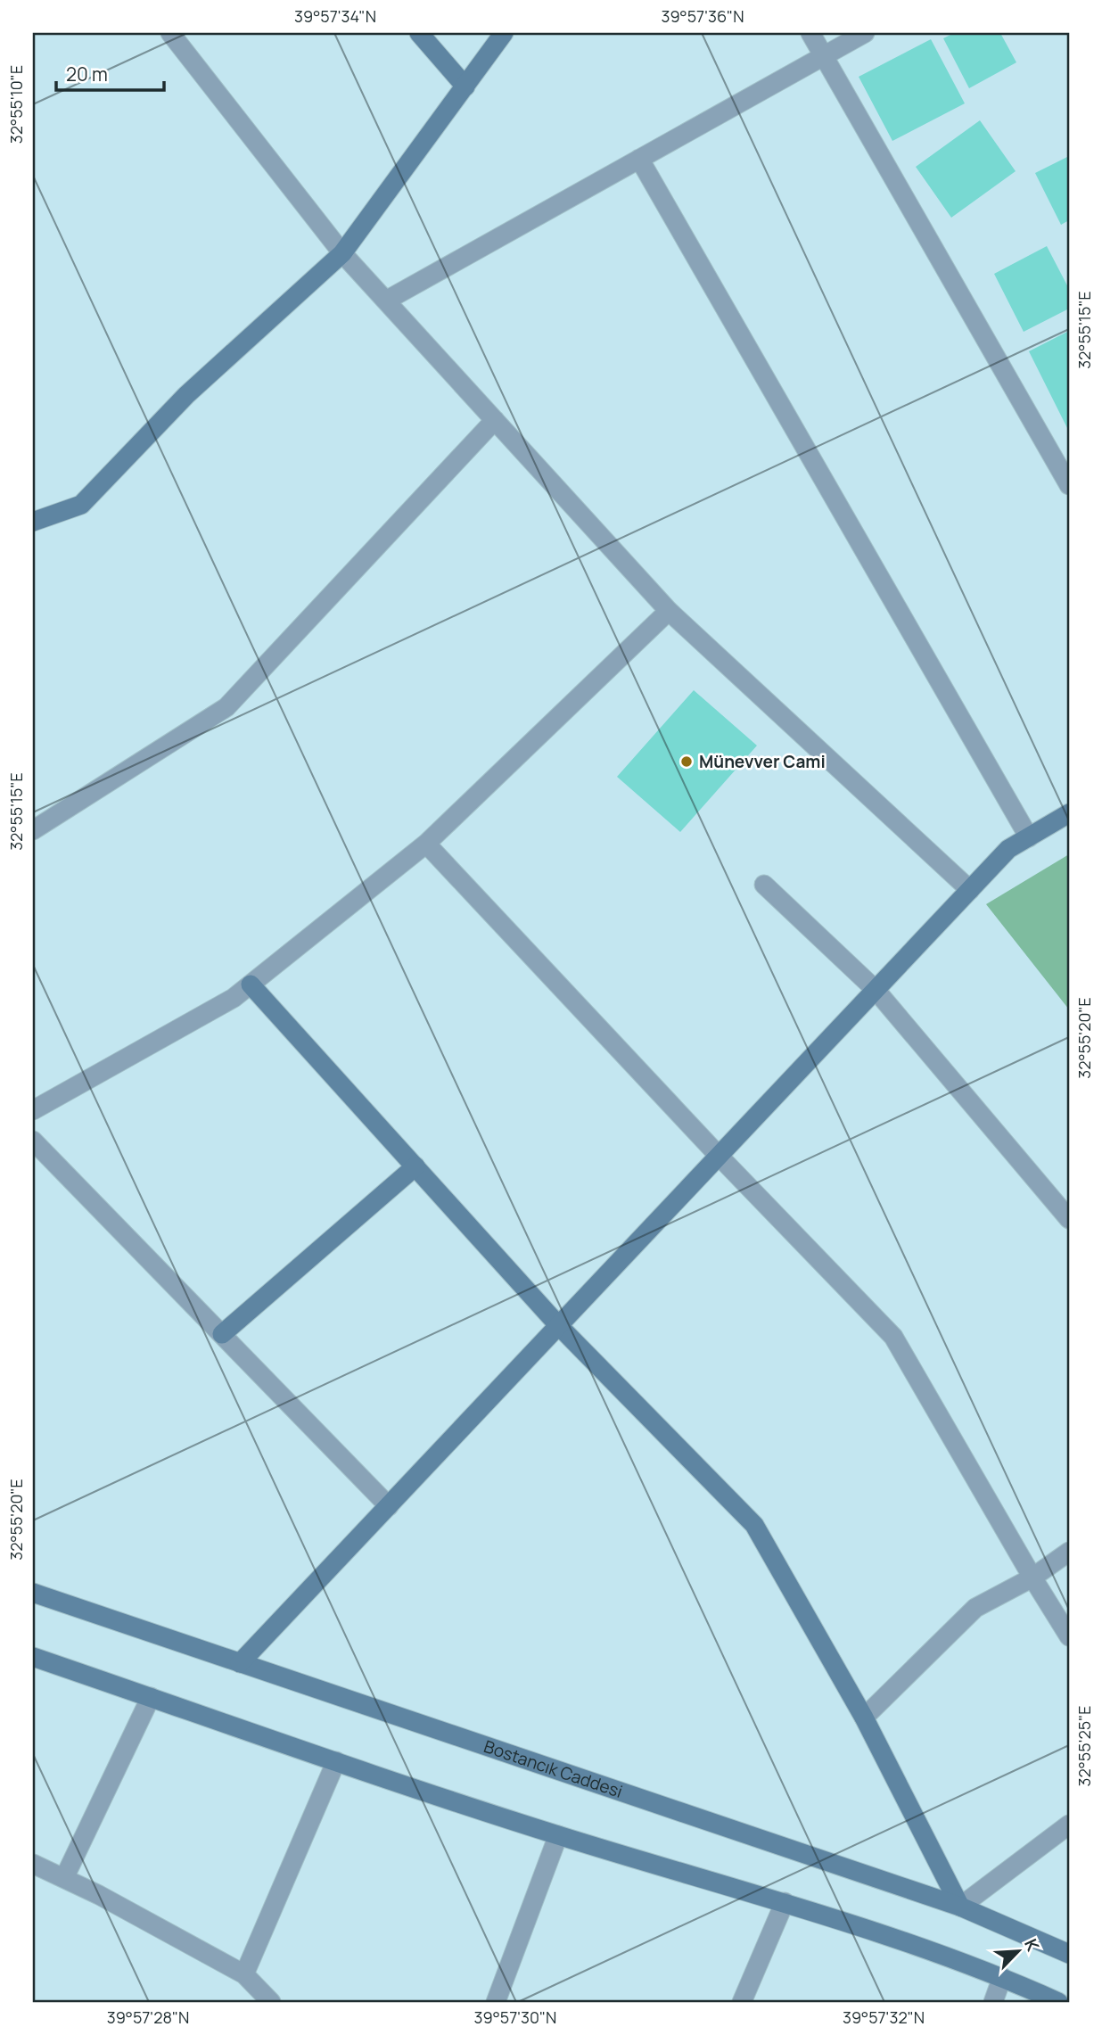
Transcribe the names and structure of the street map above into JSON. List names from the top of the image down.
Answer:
{
  "streets": {
    "street": ["Bostancık Caddesi"]
  },
  "places": ["Münevver Cami"],
  "scale_bar": "20 m",
  "north": "top right",
  "coordinates": [
    "39°57'34\"N",
    "39°57'36\"N",
    "32°55'10\"E",
    "32°55'15\"E",
    "32°55'20\"E",
    "32°55'25\"E",
    "39°57'28\"N",
    "39°57'30\"N",
    "39°57'32\"N"
  ]
}
